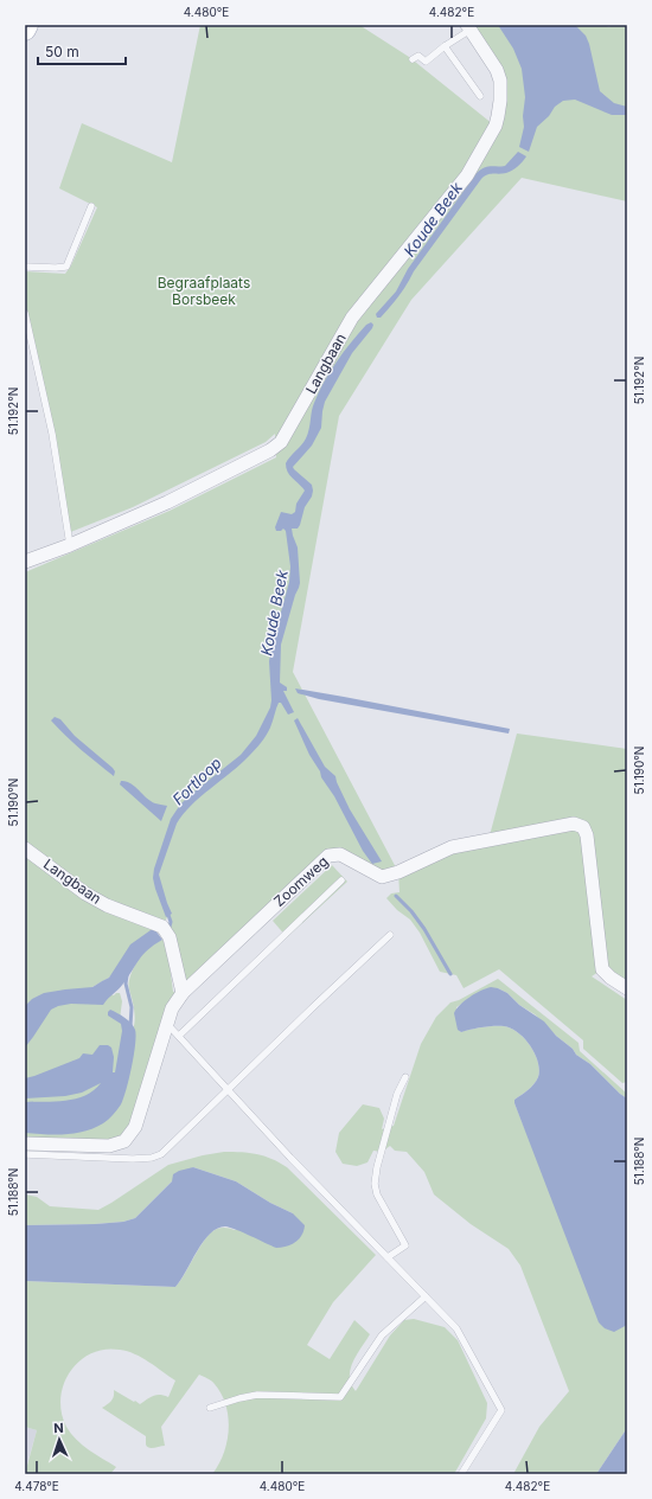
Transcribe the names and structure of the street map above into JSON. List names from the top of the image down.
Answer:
{
  "streets": {
    "street": ["Langbaan", "Zoomweg"]
  },
  "crossings": [
    ["Langbaan", "Zoomweg"]
  ],
  "water": ["Koude Beek", "Fortloop"],
  "parks": ["Begraafplaats Borsbeek"],
  "scale_bar": "50 m",
  "north": "top",
  "coordinates": [
    "4.480°E",
    "4.482°E",
    "51.192°N",
    "51.190°N",
    "51.188°N",
    "4.478°E"
  ]
}
